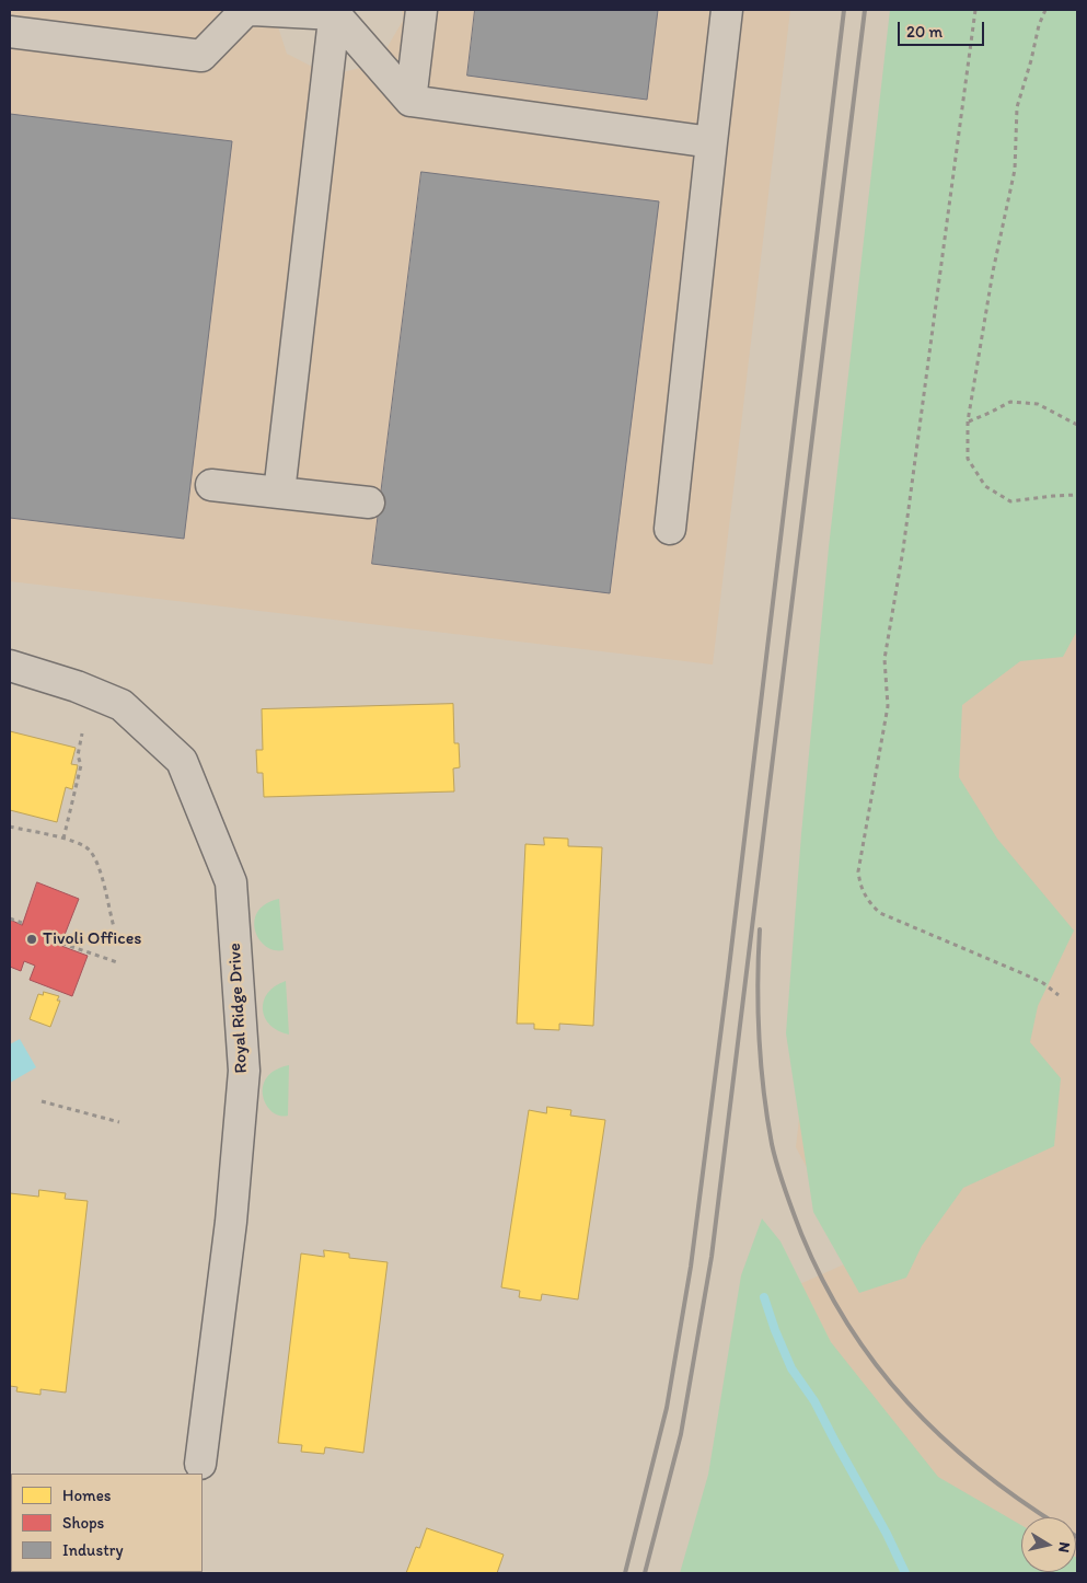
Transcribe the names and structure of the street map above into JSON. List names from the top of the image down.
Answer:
{
  "streets": {
    "street": ["Royal Ridge Drive"]
  },
  "places": ["Tivoli Offices"],
  "legend": ["Homes", "Shops", "Industry"],
  "scale_bar": "20 m",
  "north": "right"
}
